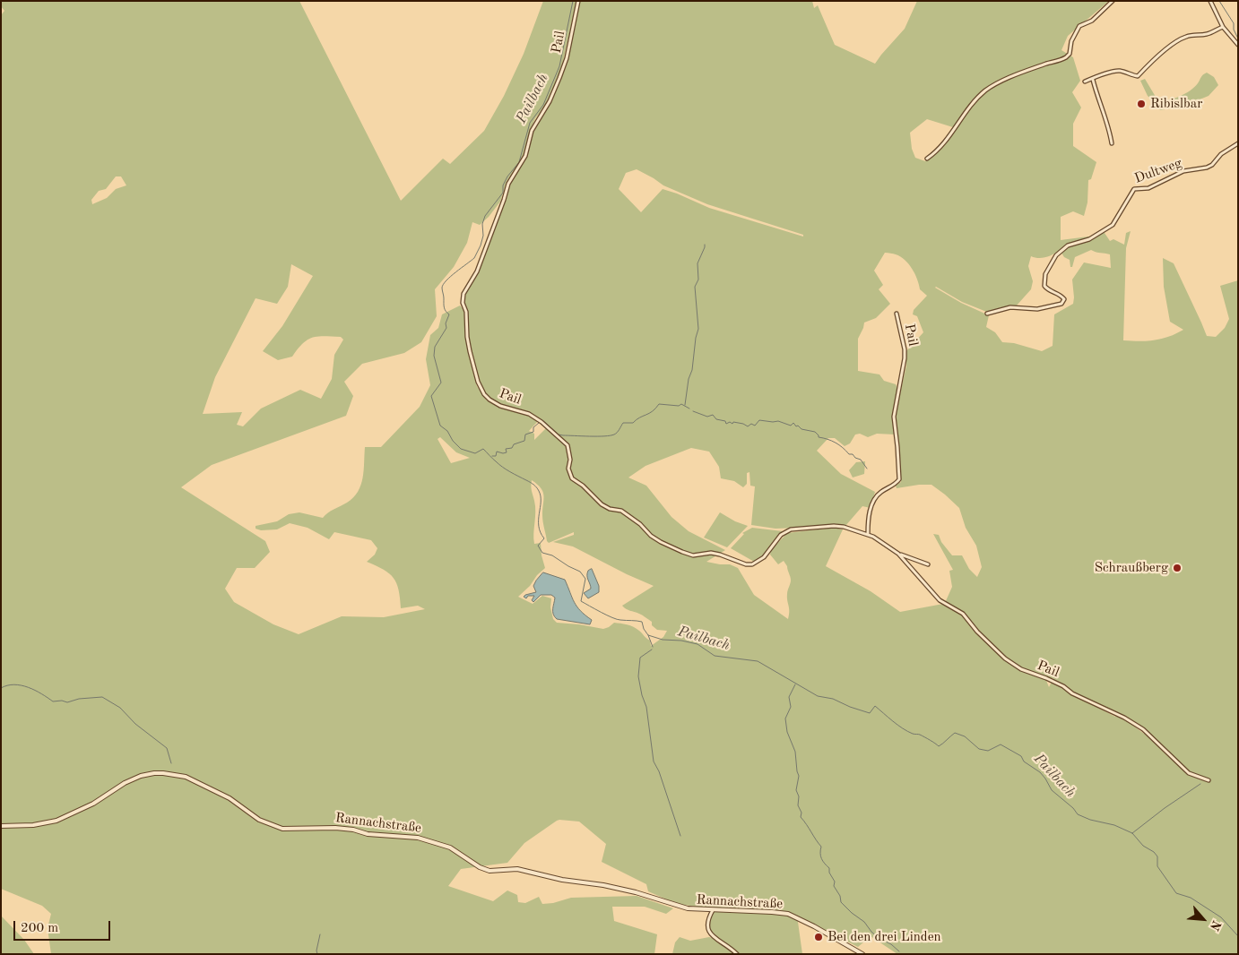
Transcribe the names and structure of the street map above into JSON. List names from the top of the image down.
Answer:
{
  "streets": {
    "street": ["Pail", "Dultweg", "Rannachstraße"]
  },
  "water": ["Pailbach"],
  "places": ["Ribislbar", "Schraußberg", "Bei den drei Linden"],
  "scale_bar": "200 m",
  "north": "bottom right"
}
